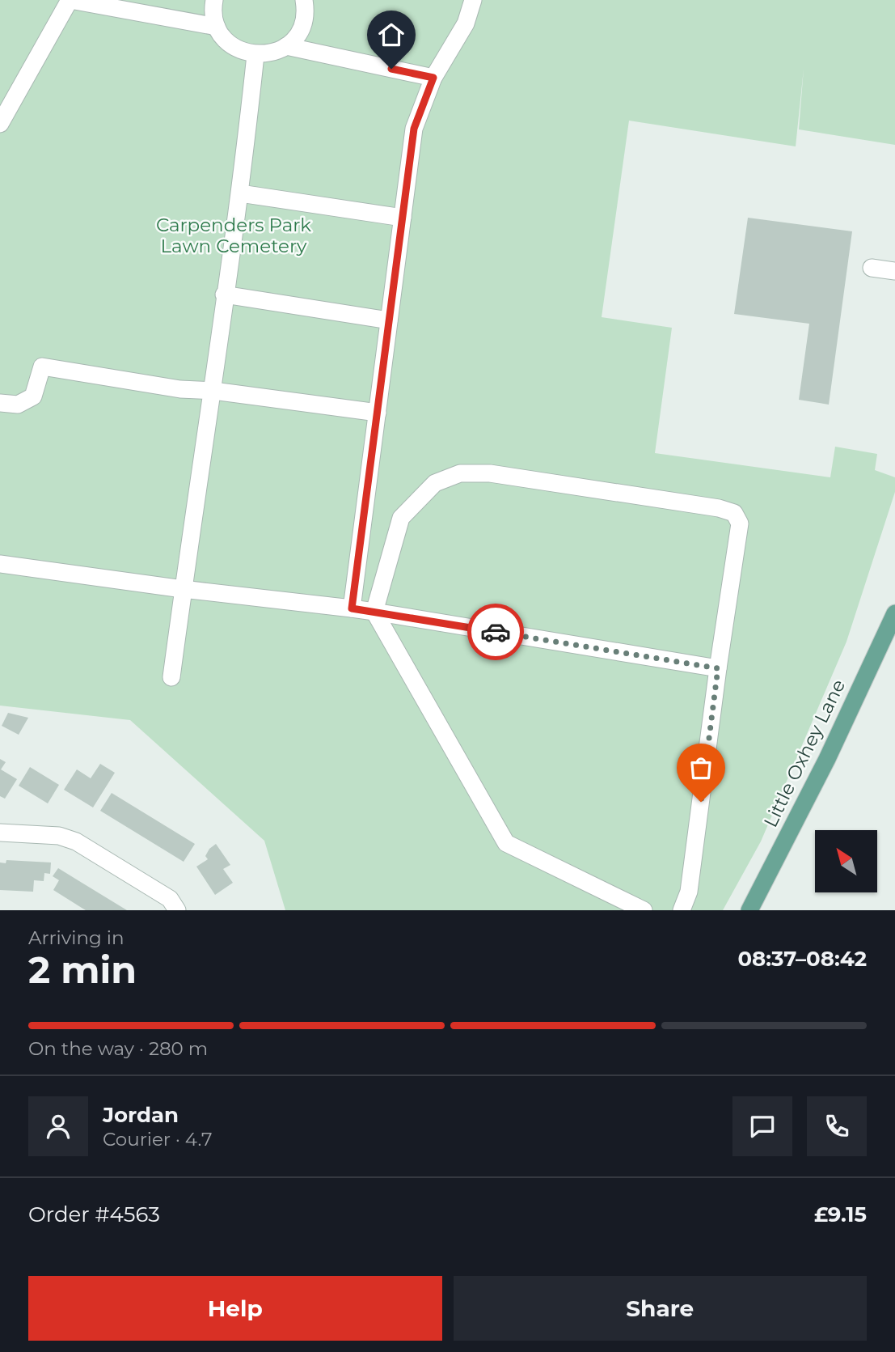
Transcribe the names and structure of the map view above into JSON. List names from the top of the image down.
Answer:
{
  "streets": {
    "main road": ["Little Oxhey Lane"]
  },
  "parks": ["Carpenders Park Lawn Cemetery"],
  "north": "top left",
  "page": {
    "heading": ["2 min", "Arriving in", "08:37–08:42"],
    "panel": [
      "Jordan",
      "Courier · 4.7",
      "Order #4563",
      "£9.15"
    ],
    "bar": "On the way · 280 m",
    "buttons": ["Help", "Share"]
  }
}
